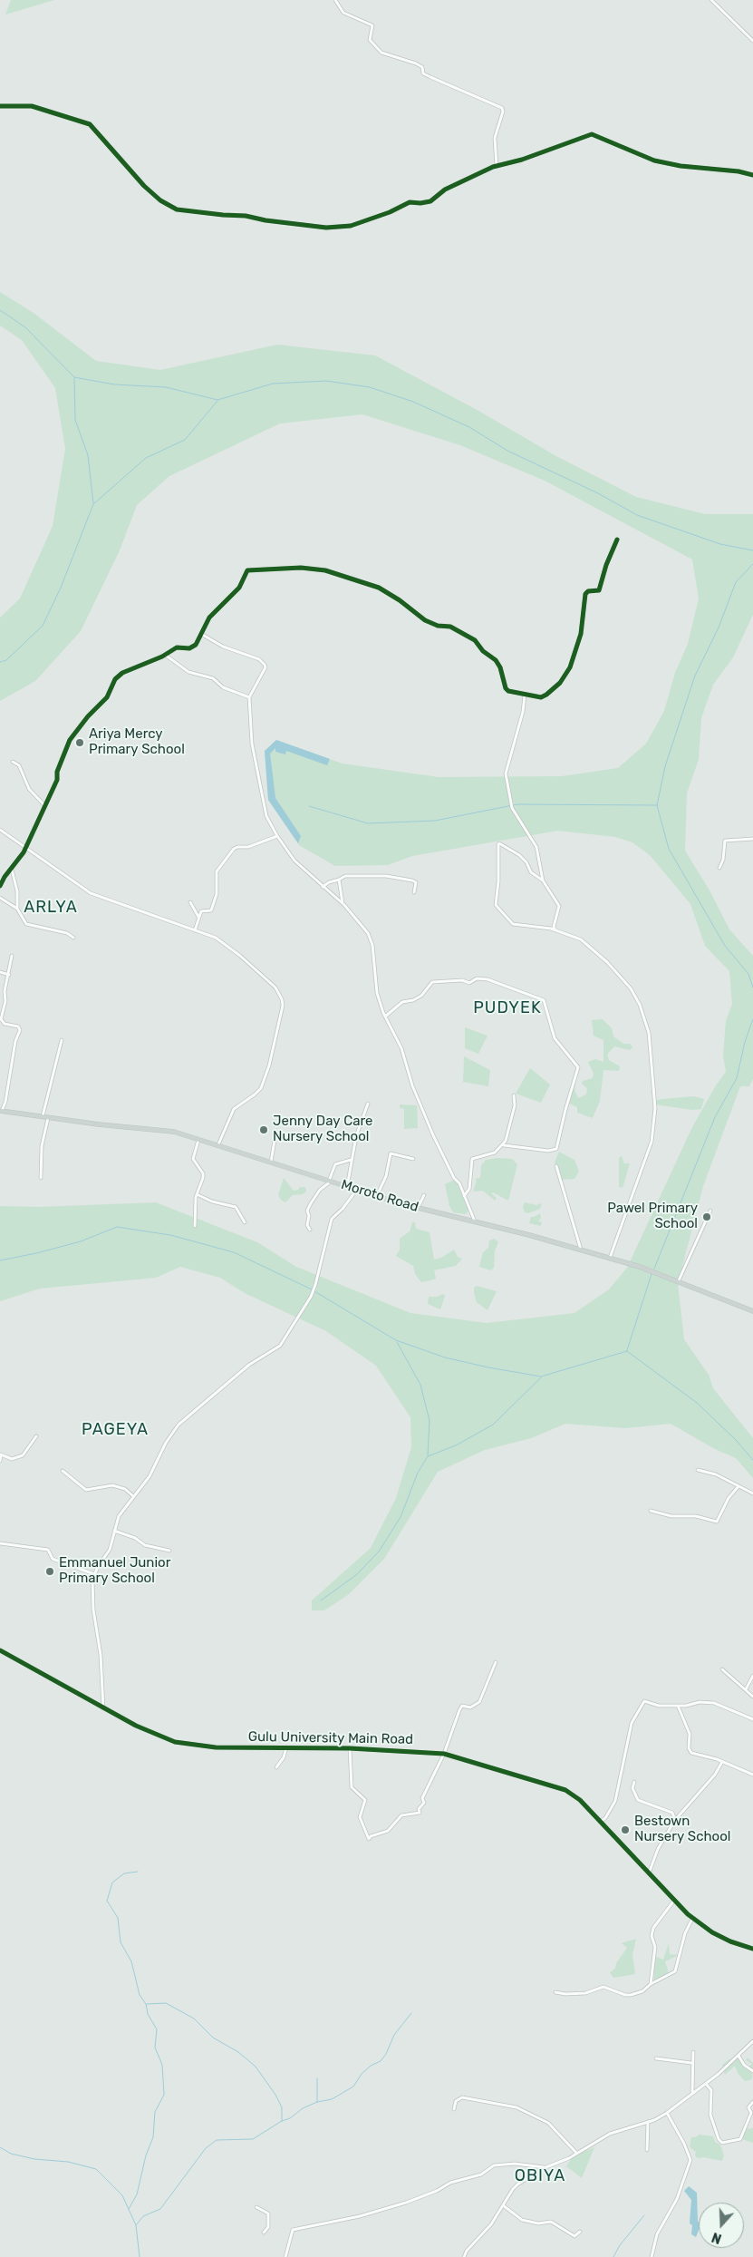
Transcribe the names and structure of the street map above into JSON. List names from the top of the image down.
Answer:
{
  "streets": {
    "main road": ["Moroto Road"],
    "street": ["Gulu University Main Road"]
  },
  "districts": [
    "ARLYA",
    "PUDYEK",
    "PAGEYA",
    "OBIYA"
  ],
  "places": [
    "Ariya Mercy Primary School",
    "Jenny Day Care Nursery School",
    "Pawel Primary School",
    "Emmanuel Junior Primary School",
    "Bestown Nursery School"
  ],
  "north": "bottom"
}
